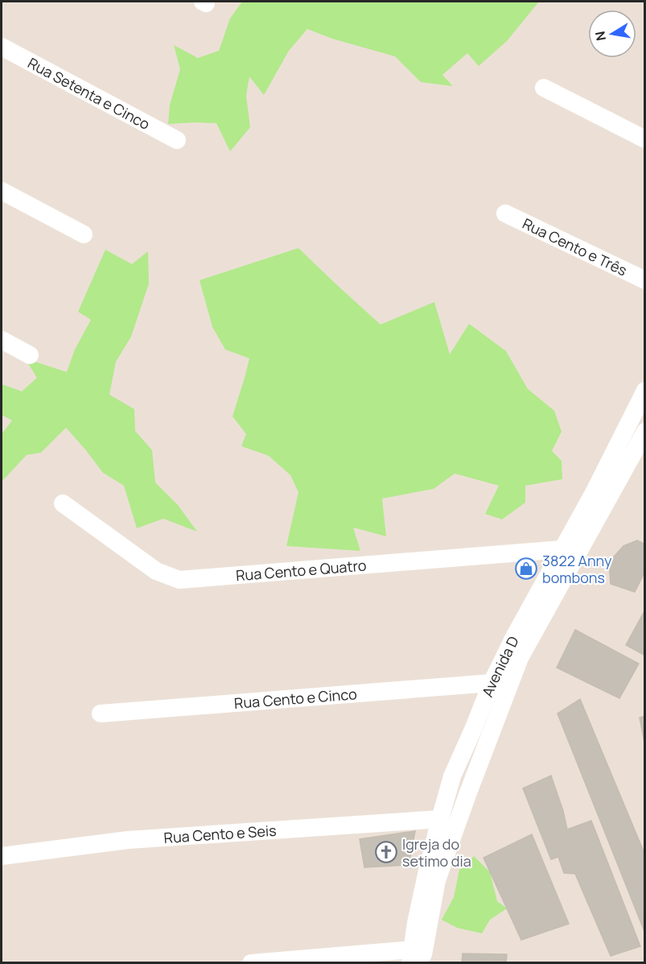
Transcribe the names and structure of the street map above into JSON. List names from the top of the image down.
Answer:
{
  "streets": {
    "street": [
      "Rua Setenta e Cinco",
      "Rua Cento e Três",
      "Rua Cento e Quatro",
      "Avenida D",
      "Rua Cento e Cinco",
      "Rua Cento e Seis"
    ]
  },
  "crossings": [
    ["Rua Cento e Quatro", "Avenida D"],
    ["Avenida D", "Rua Cento e Cinco"],
    ["Avenida D", "Rua Cento e Seis"]
  ],
  "places": {
    "shop": ["3822 Anny bombons"],
    "church": ["Igreja do setimo dia"]
  },
  "north": "left"
}
